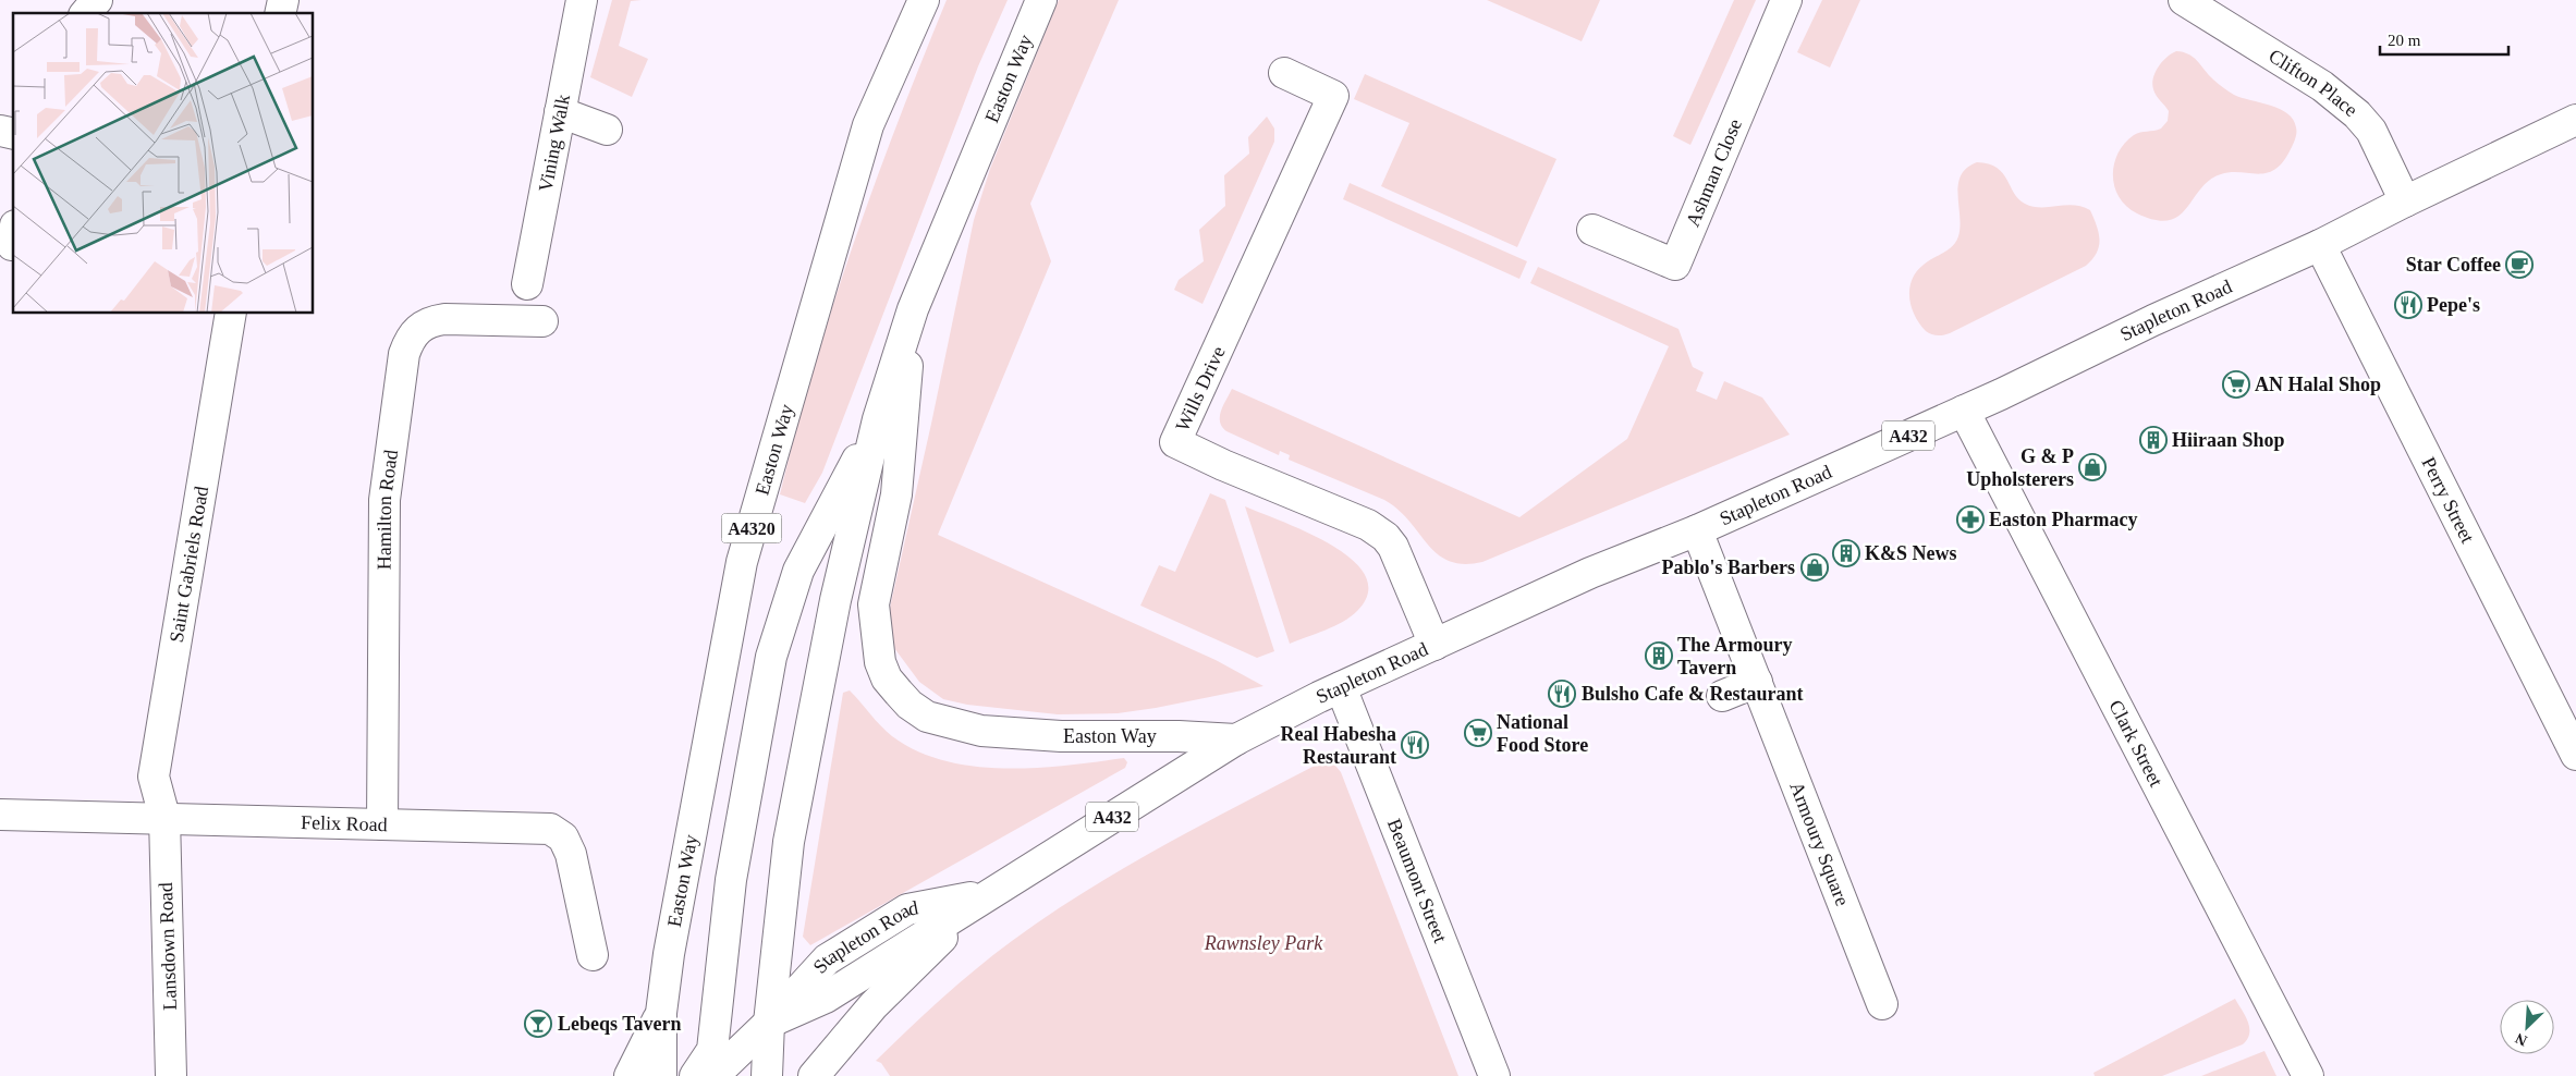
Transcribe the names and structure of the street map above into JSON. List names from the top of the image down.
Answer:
{
  "streets": {
    "main road": [
      "Easton Way",
      "Clifton Place",
      "Vining Walk",
      "Ashman Close",
      "Stapleton Road",
      "Wills Drive",
      "A432",
      "Perry Street",
      "Hamilton Road",
      "A4320",
      "Saint Gabriels Road",
      "Clark Street",
      "Felix Road",
      "Armoury Square",
      "Beaumont Street",
      "Lansdown Road"
    ]
  },
  "crossings": [
    ["Easton Way", "Stapleton Road"],
    ["Clifton Place", "Stapleton Road"],
    ["Stapleton Road", "Wills Drive"],
    ["Stapleton Road", "Perry Street"],
    ["Stapleton Road", "Clark Street"],
    ["Stapleton Road", "Armoury Square"],
    ["Stapleton Road", "Beaumont Street"],
    ["Hamilton Road", "Felix Road"],
    ["Saint Gabriels Road", "Felix Road"],
    ["Saint Gabriels Road", "Lansdown Road"],
    ["Felix Road", "Lansdown Road"]
  ],
  "parks": ["Rawnsley Park"],
  "places": {
    "cafe": ["Star Coffee"],
    "restaurant": ["Pepe's", "Bulsho Cafe & Restaurant", "Real Habesha Restaurant"],
    "supermarket": ["AN Halal Shop", "National Food Store"],
    "building": ["Hiiraan Shop", "K&S News", "The Armoury Tavern"],
    "shop": ["G & P Upholsterers", "Pablo's Barbers"],
    "pharmacy": ["Easton Pharmacy"],
    "bar": ["Lebeqs Tavern"]
  },
  "scale_bar": "20 m",
  "north": "bottom left"
}
